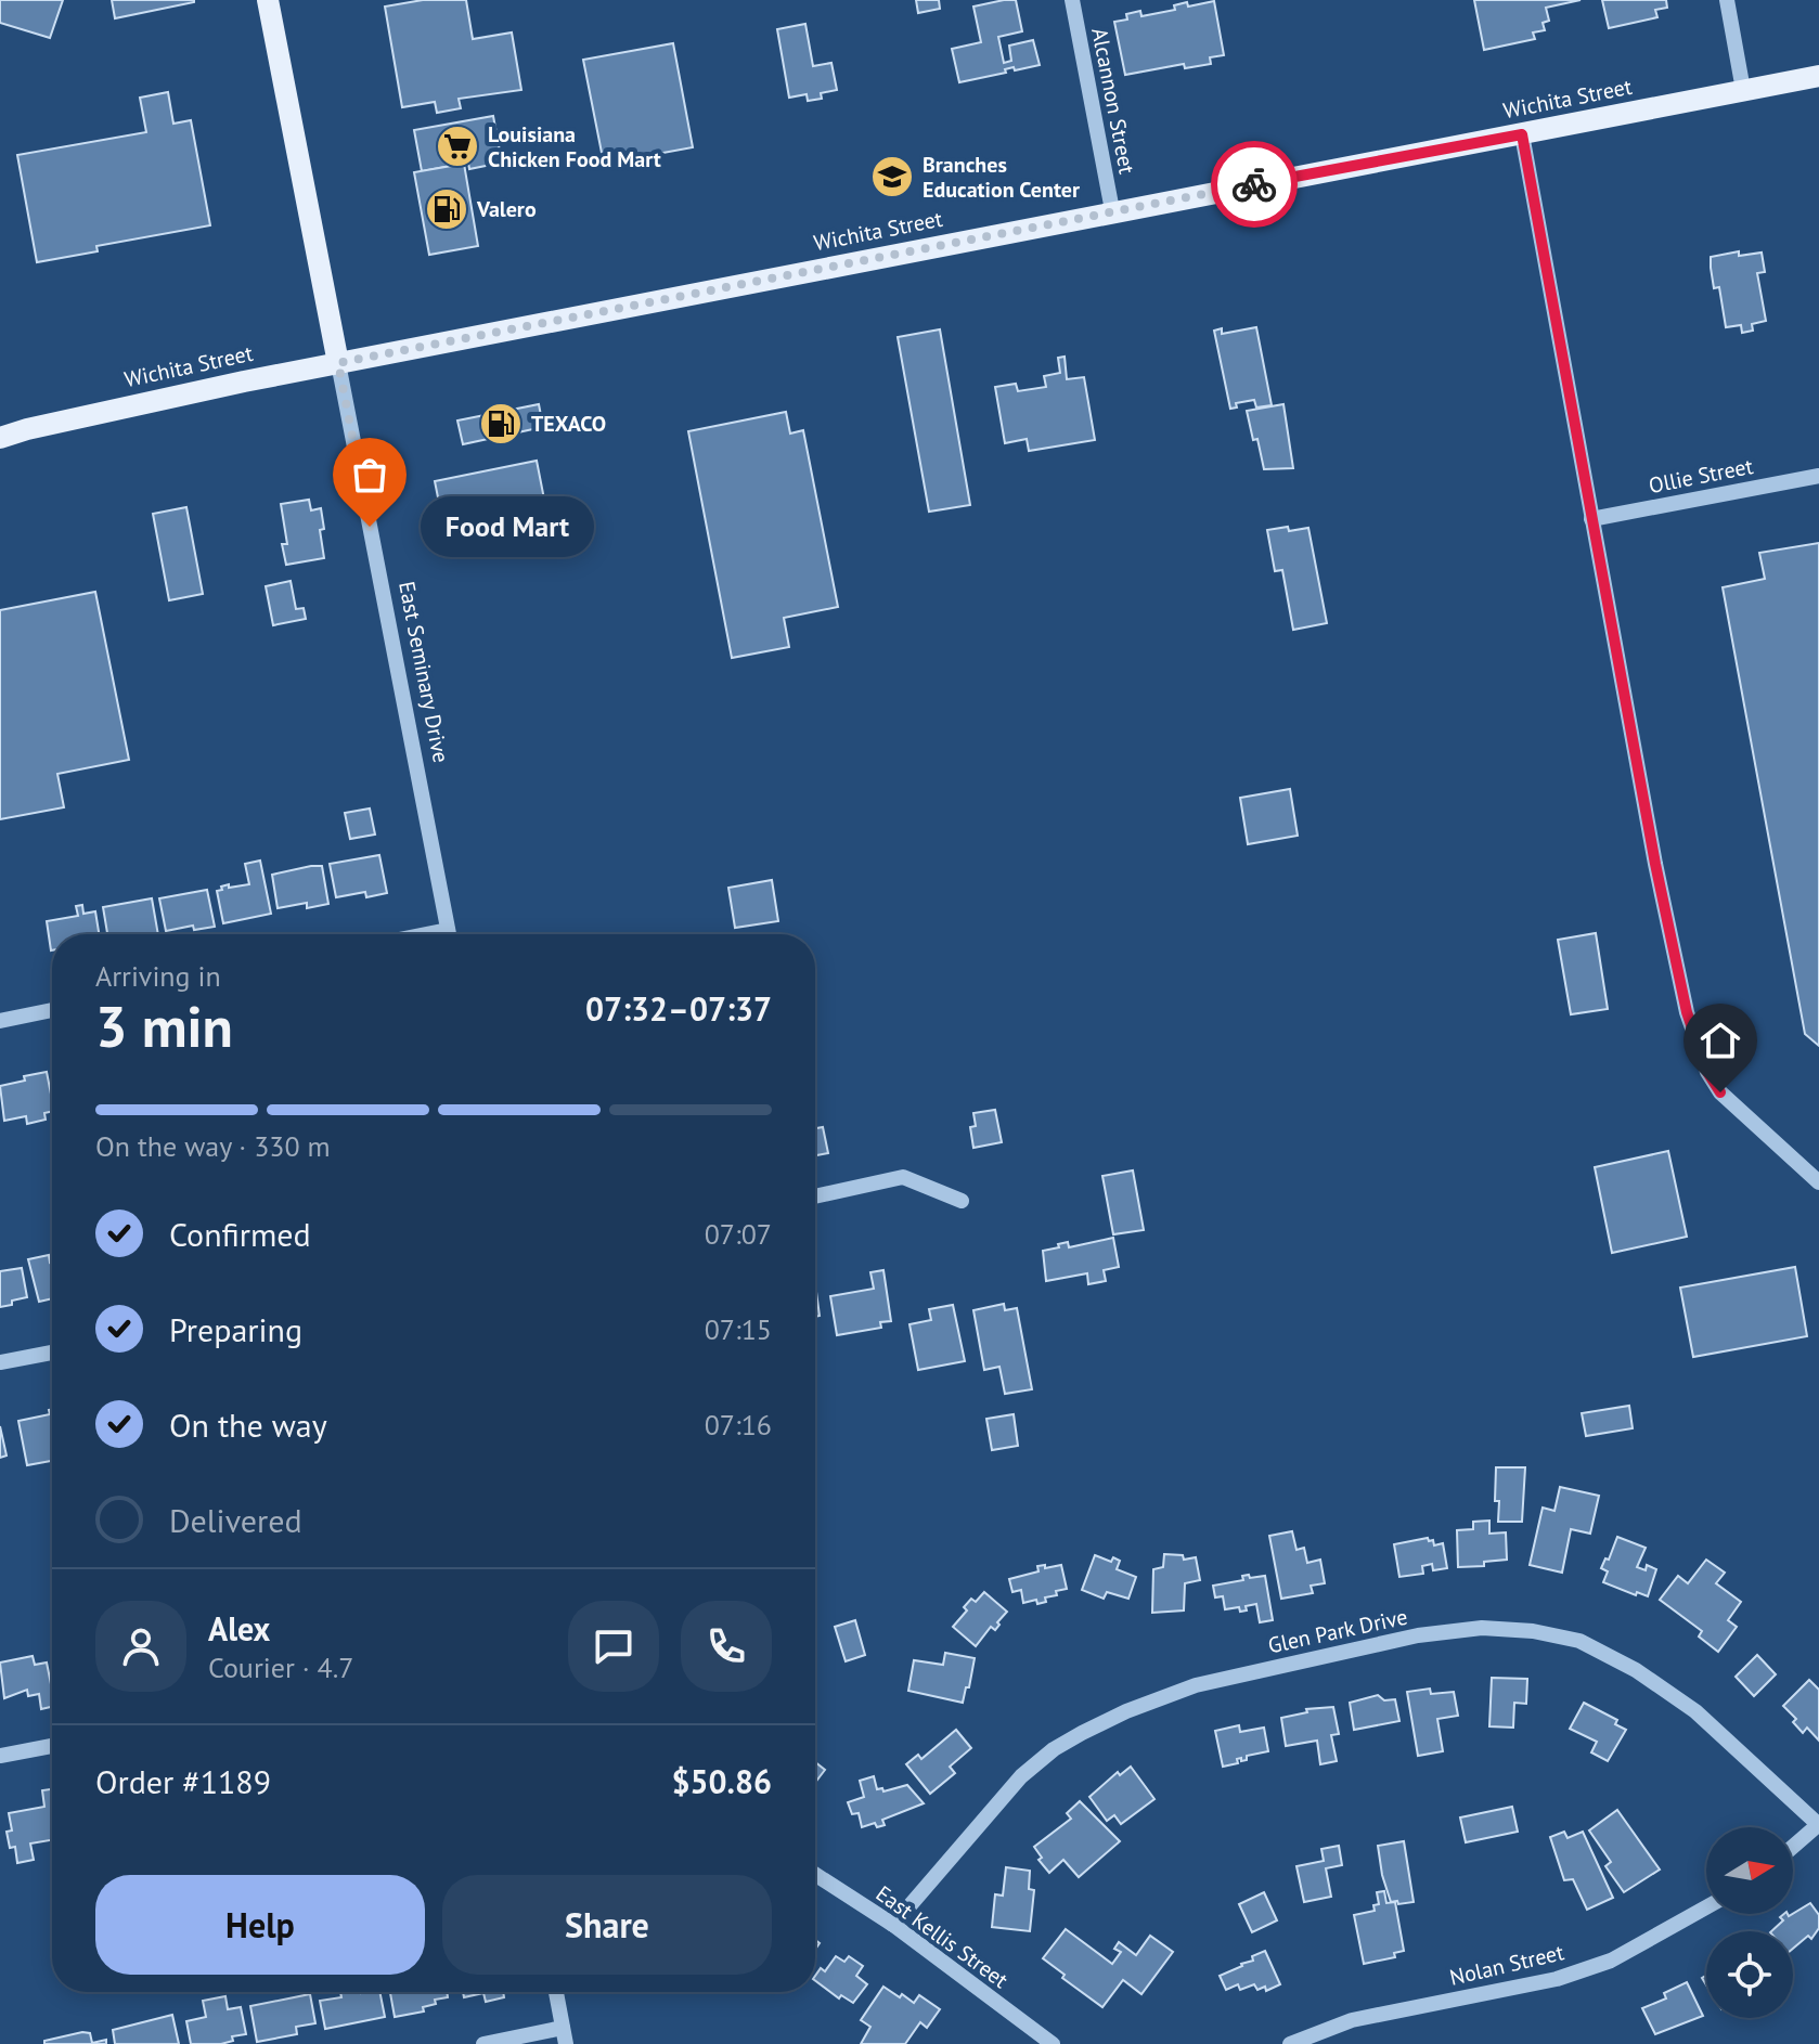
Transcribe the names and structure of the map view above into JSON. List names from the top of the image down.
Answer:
{
  "streets": {
    "main road": ["Wichita Street", "East Seminary Drive"],
    "street": [
      "Alcannon Street",
      "Ollie Street",
      "Glen Park Drive",
      "East Kellis Street",
      "Nolan Street"
    ]
  },
  "crossings": [
    ["Wichita Street", "Alcannon Street"],
    ["Wichita Street", "East Seminary Drive"],
    ["Glen Park Drive", "East Kellis Street"]
  ],
  "places": {
    "supermarket": ["Louisiana Chicken Food Mart"],
    "school or university": ["Branches Education Center"],
    "fuel station": ["Valero", "TEXACO"],
    "other": ["Food Mart"]
  },
  "north": "right",
  "page": {
    "bubble": "Food Mart",
    "heading": ["3 min", "Arriving in", "07:32–07:37"],
    "panel": [
      "Alex",
      "Courier · 4.7",
      "Order #1189",
      "$50.86"
    ],
    "bar": "On the way · 330 m",
    "list": [
      ["Confirmed", "07:07"],
      ["Preparing", "07:15"],
      ["On the way", "07:16"],
      "Delivered"
    ],
    "buttons": ["Help", "Share"]
  }
}
